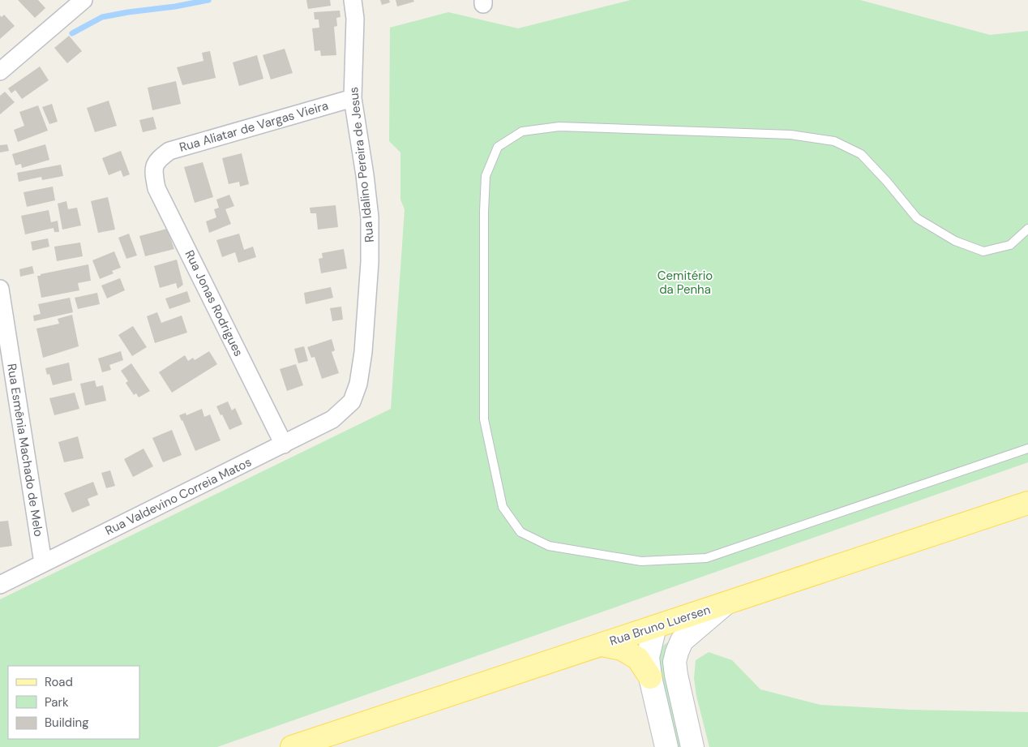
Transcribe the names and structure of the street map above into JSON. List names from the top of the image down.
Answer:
{
  "streets": {
    "main road": ["Rua Bruno Luersen"],
    "street": [
      "Rua Aliatar de Vargas Vieira",
      "Rua Idalino Pereira de Jesus",
      "Rua Jonas Rodrigues",
      "Rua Esmênia Machado de Melo",
      "Rua Valdevino Correia Matos"
    ]
  },
  "crossings": [
    ["Rua Aliatar de Vargas Vieira", "Rua Idalino Pereira de Jesus"],
    ["Rua Aliatar de Vargas Vieira", "Rua Jonas Rodrigues"],
    ["Rua Idalino Pereira de Jesus", "Rua Valdevino Correia Matos"],
    ["Rua Jonas Rodrigues", "Rua Valdevino Correia Matos"],
    ["Rua Esmênia Machado de Melo", "Rua Valdevino Correia Matos"]
  ],
  "parks": ["Cemitério da Penha"],
  "legend": ["Road", "Park", "Building"]
}
